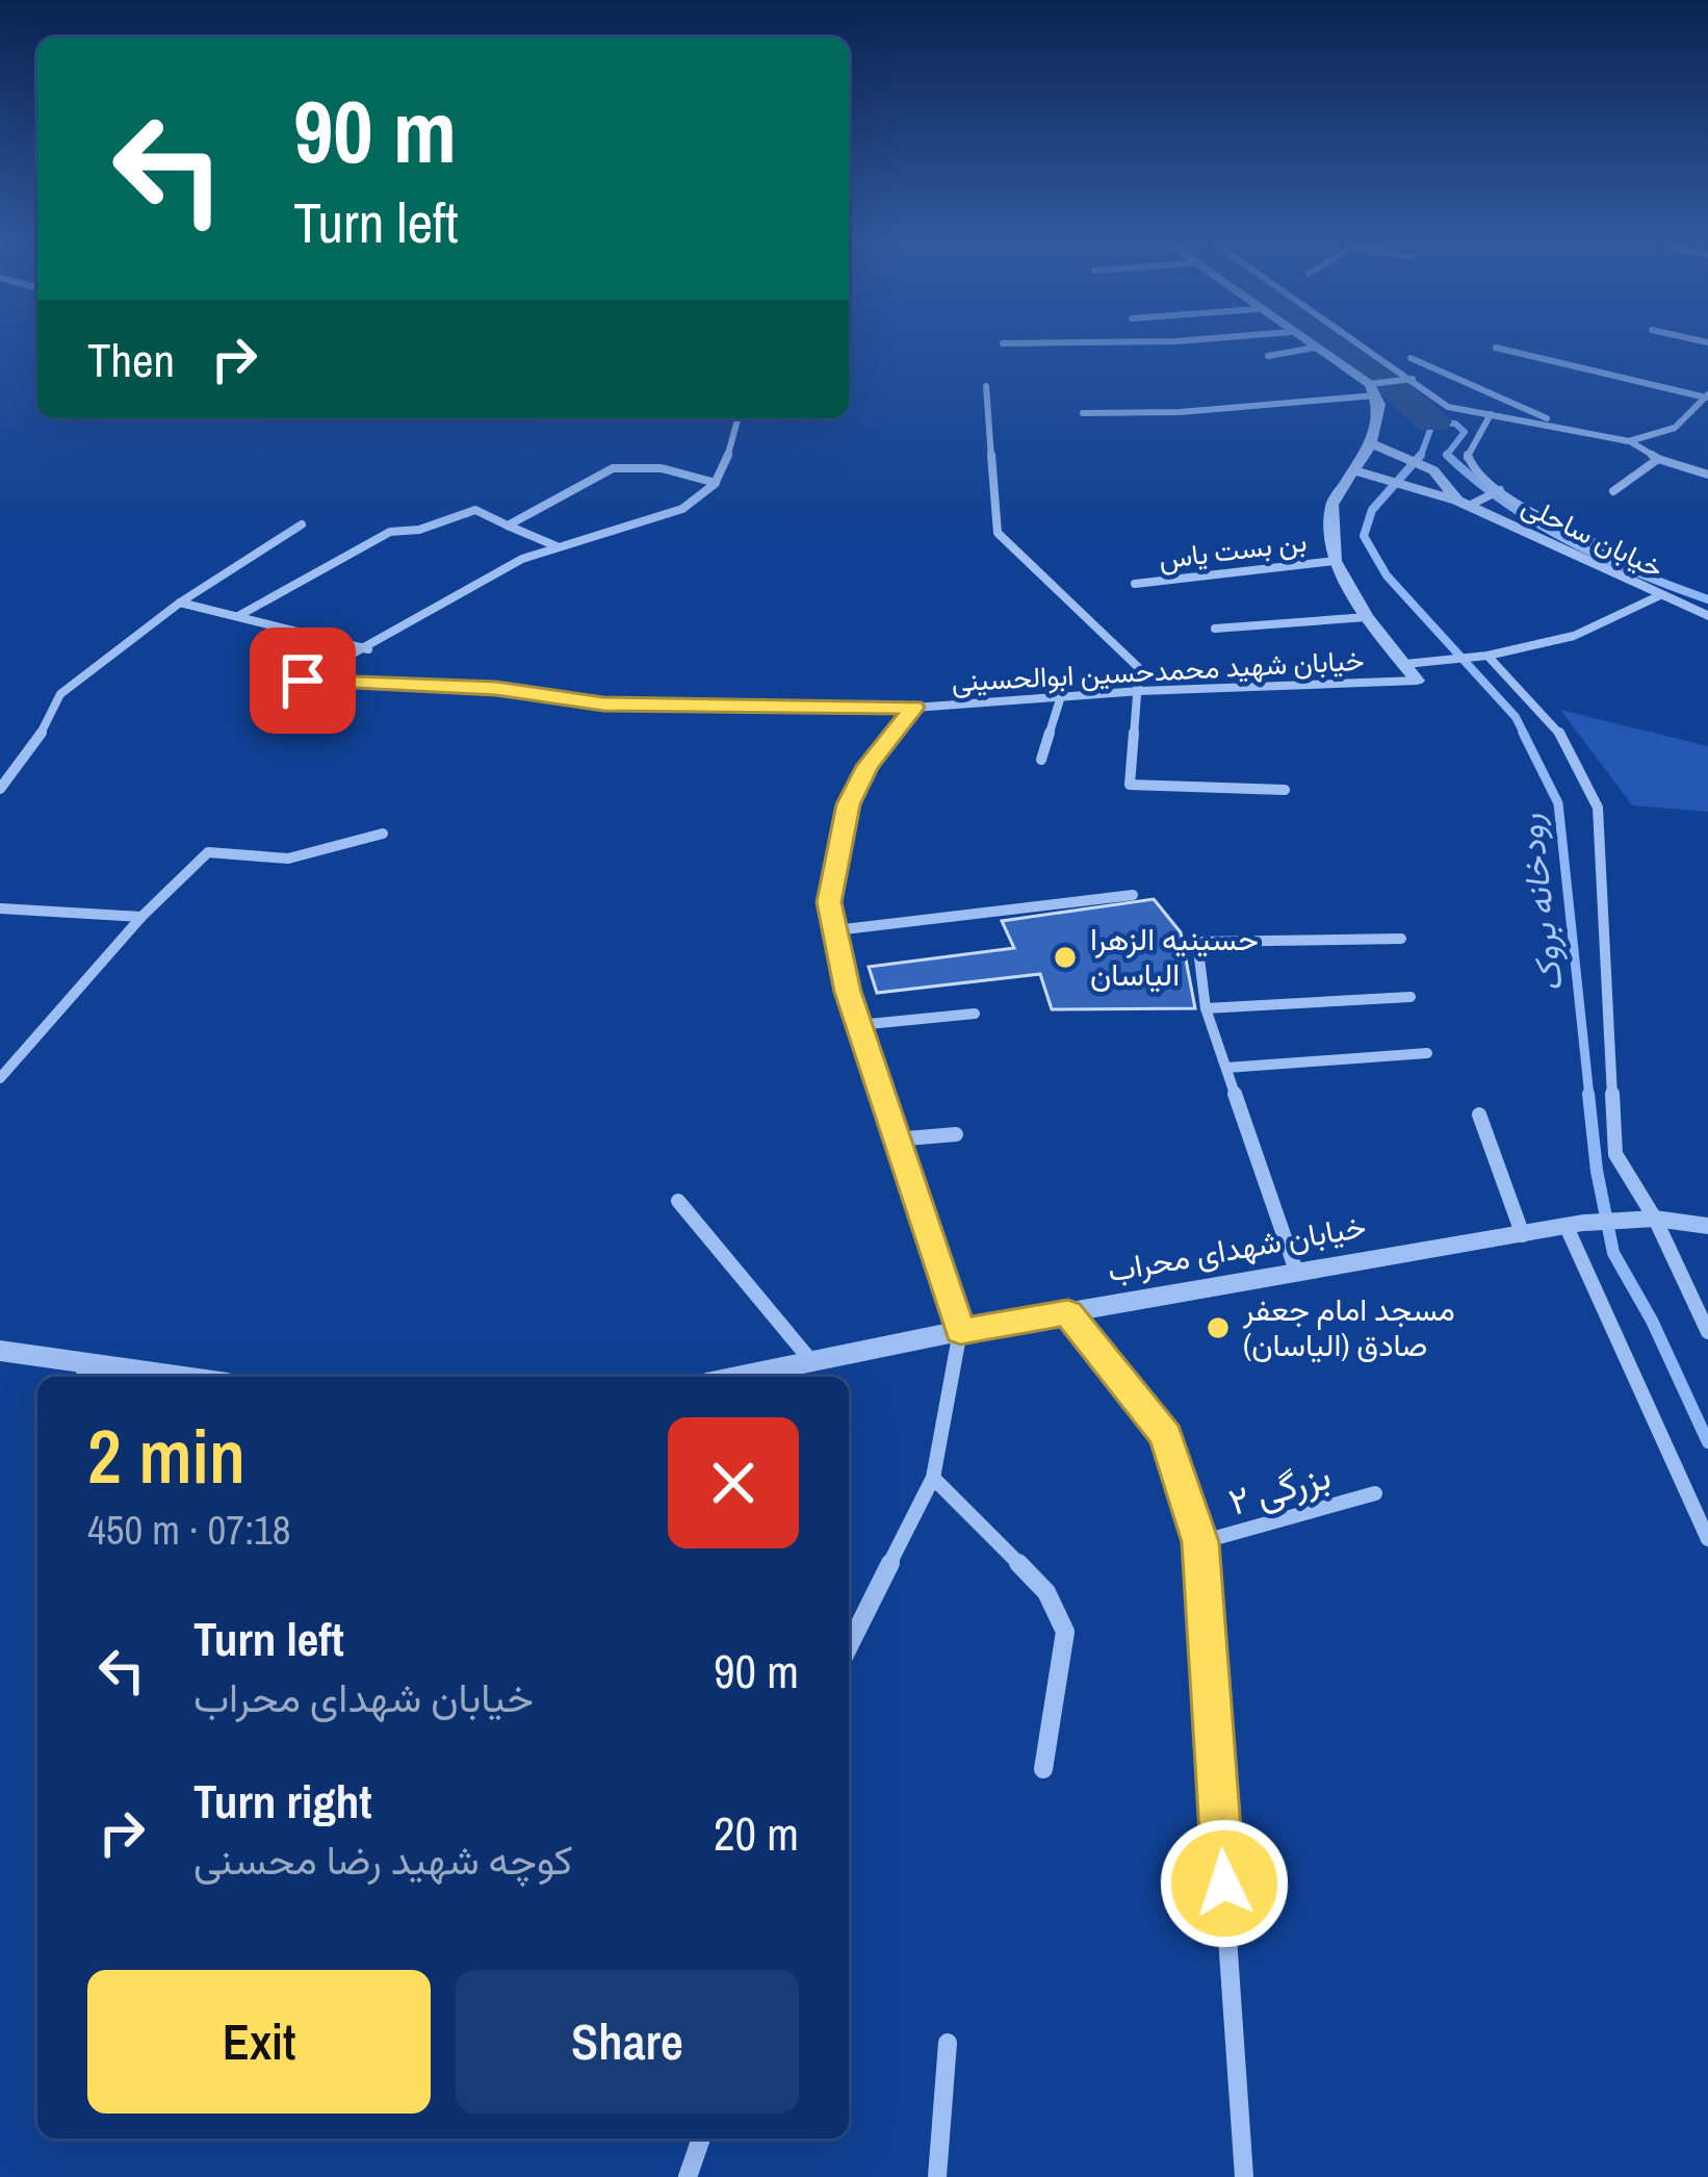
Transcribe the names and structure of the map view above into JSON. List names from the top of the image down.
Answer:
{
  "streets": {
    "street": [
      "خیابان ساحلی",
      "بن بست یاس",
      "خیابان شهید محمدحسین ابوالحسینی",
      "خیابان شهدای محراب",
      "بزرگی ۲"
    ]
  },
  "water": ["رودخانه بروک"],
  "places": ["حسینیه الزهرا الیاسان", "مسجد امام جعفر صادق (الیاسان)"],
  "page": {
    "turn": ["90 m", "Turn left"],
    "then": "Then",
    "heading": ["2 min", "450 m · 07:18"],
    "list": [
      {
        "name": "Turn left",
        "note": "خیابان شهدای محراب",
        "value": "90 m"
      },
      {
        "name": "Turn right",
        "note": "کوچه شهید رضا محسنی",
        "value": "20 m"
      }
    ],
    "buttons": ["Exit", "Share"]
  }
}
